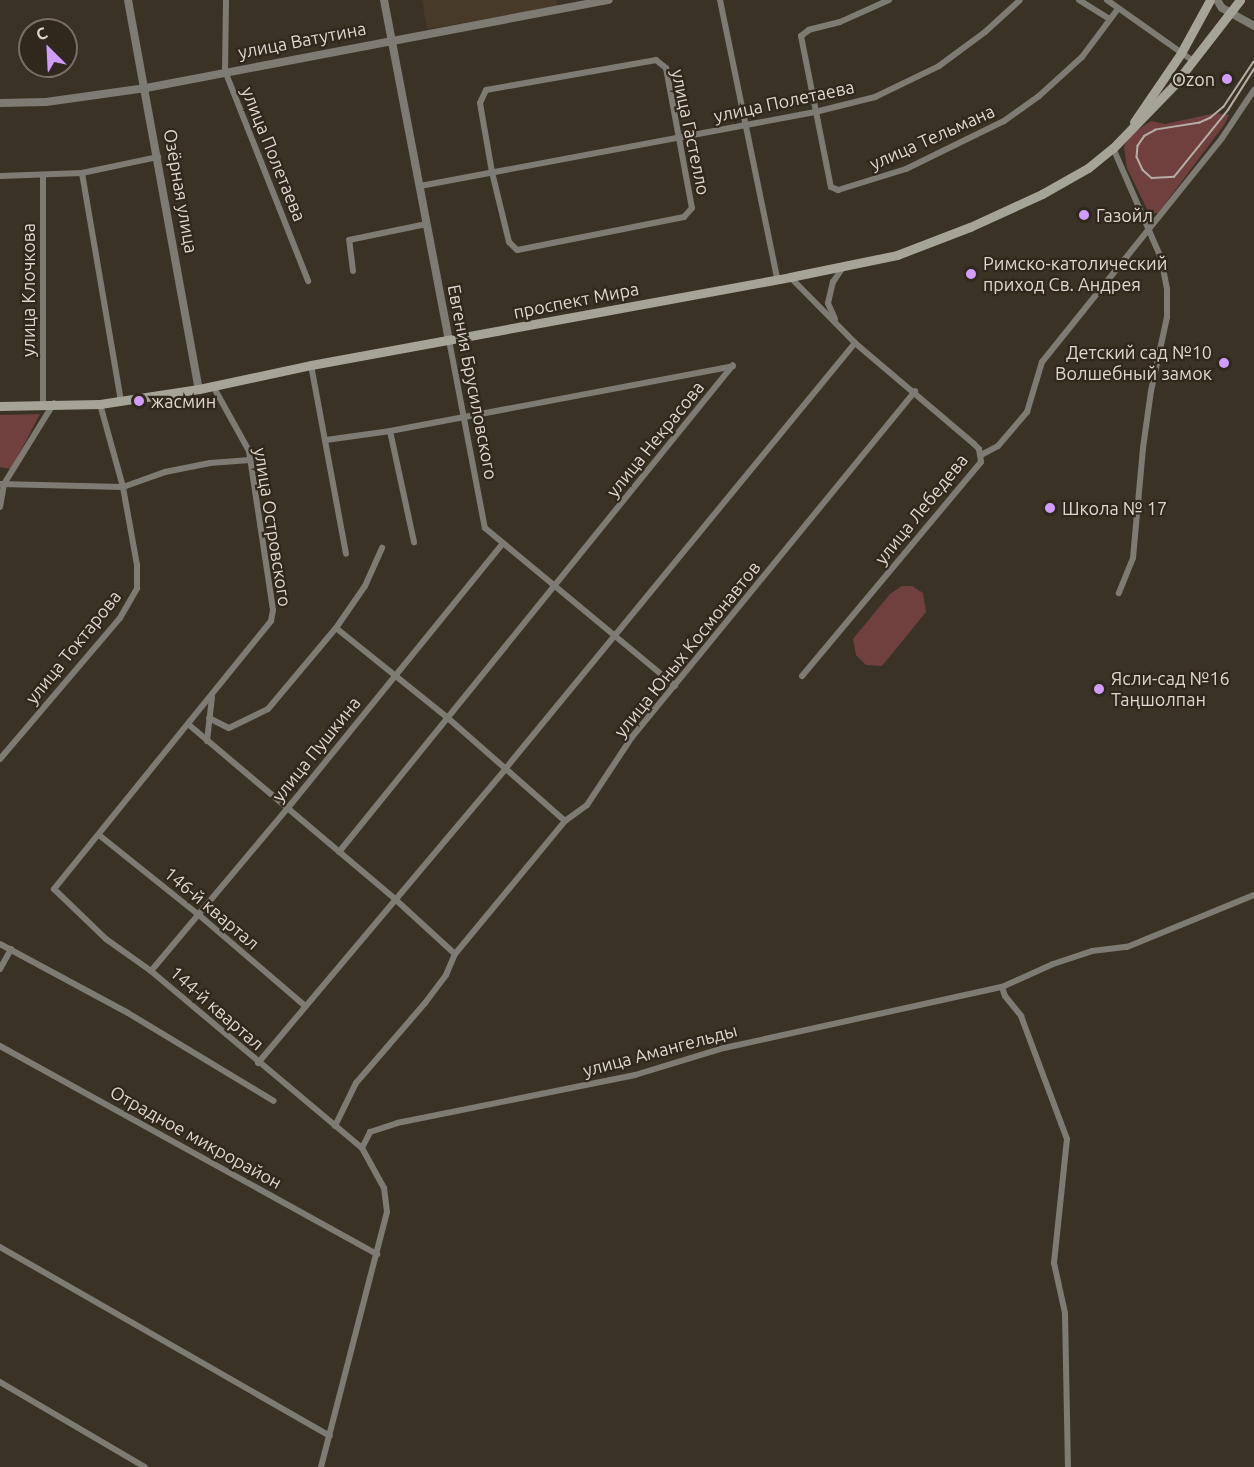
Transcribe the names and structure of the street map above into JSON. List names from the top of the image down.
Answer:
{
  "streets": {
    "main road": ["проспект Мира"],
    "street": [
      "улица Ватутина",
      "улица Полетаева",
      "улица Гастелло",
      "улица Тельмана",
      "Озёрная улица",
      "улица Клочкова",
      "Евгения Брусиловского",
      "улица Некрасова",
      "улица Лебедева",
      "улица Островского",
      "улица Токтарова",
      "улица Юных Космонавтов",
      "улица Пушкина",
      "146-й квартал",
      "144-й квартал",
      "улица Амангельды",
      "Отрадное микрорайон"
    ]
  },
  "crossings": [
    ["улица Ватутина", "улица Полетаева"],
    ["улица Ватутина", "Озёрная улица"],
    ["улица Ватутина", "Евгения Брусиловского"],
    ["улица Полетаева", "улица Гастелло"],
    ["улица Полетаева", "улица Тельмана"],
    ["улица Полетаева", "Евгения Брусиловского"],
    ["Озёрная улица", "проспект Мира"],
    ["улица Клочкова", "проспект Мира"],
    ["проспект Мира", "Евгения Брусиловского"],
    ["проспект Мира", "улица Лебедева"],
    ["проспект Мира", "улица Островского"],
    ["проспект Мира", "улица Токтарова"],
    ["Евгения Брусиловского", "улица Некрасова"],
    ["Евгения Брусиловского", "улица Юных Космонавтов"],
    ["Евгения Брусиловского", "улица Пушкина"],
    ["улица Лебедева", "улица Юных Космонавтов"],
    ["улица Островского", "146-й квартал"],
    ["улица Островского", "144-й квартал"],
    ["улица Юных Космонавтов", "144-й квартал"],
    ["улица Пушкина", "146-й квартал"],
    ["улица Пушкина", "144-й квартал"],
    ["144-й квартал", "улица Амангельды"]
  ],
  "places": [
    "Ozon",
    "Газойл",
    "Римско-католический приход Св. Андрея",
    "Детский сад №10 Волшебный замок",
    "жасмин",
    "Школа № 17",
    "Ясли-сад №16 Таңшолпан"
  ],
  "north": "top left"
}
